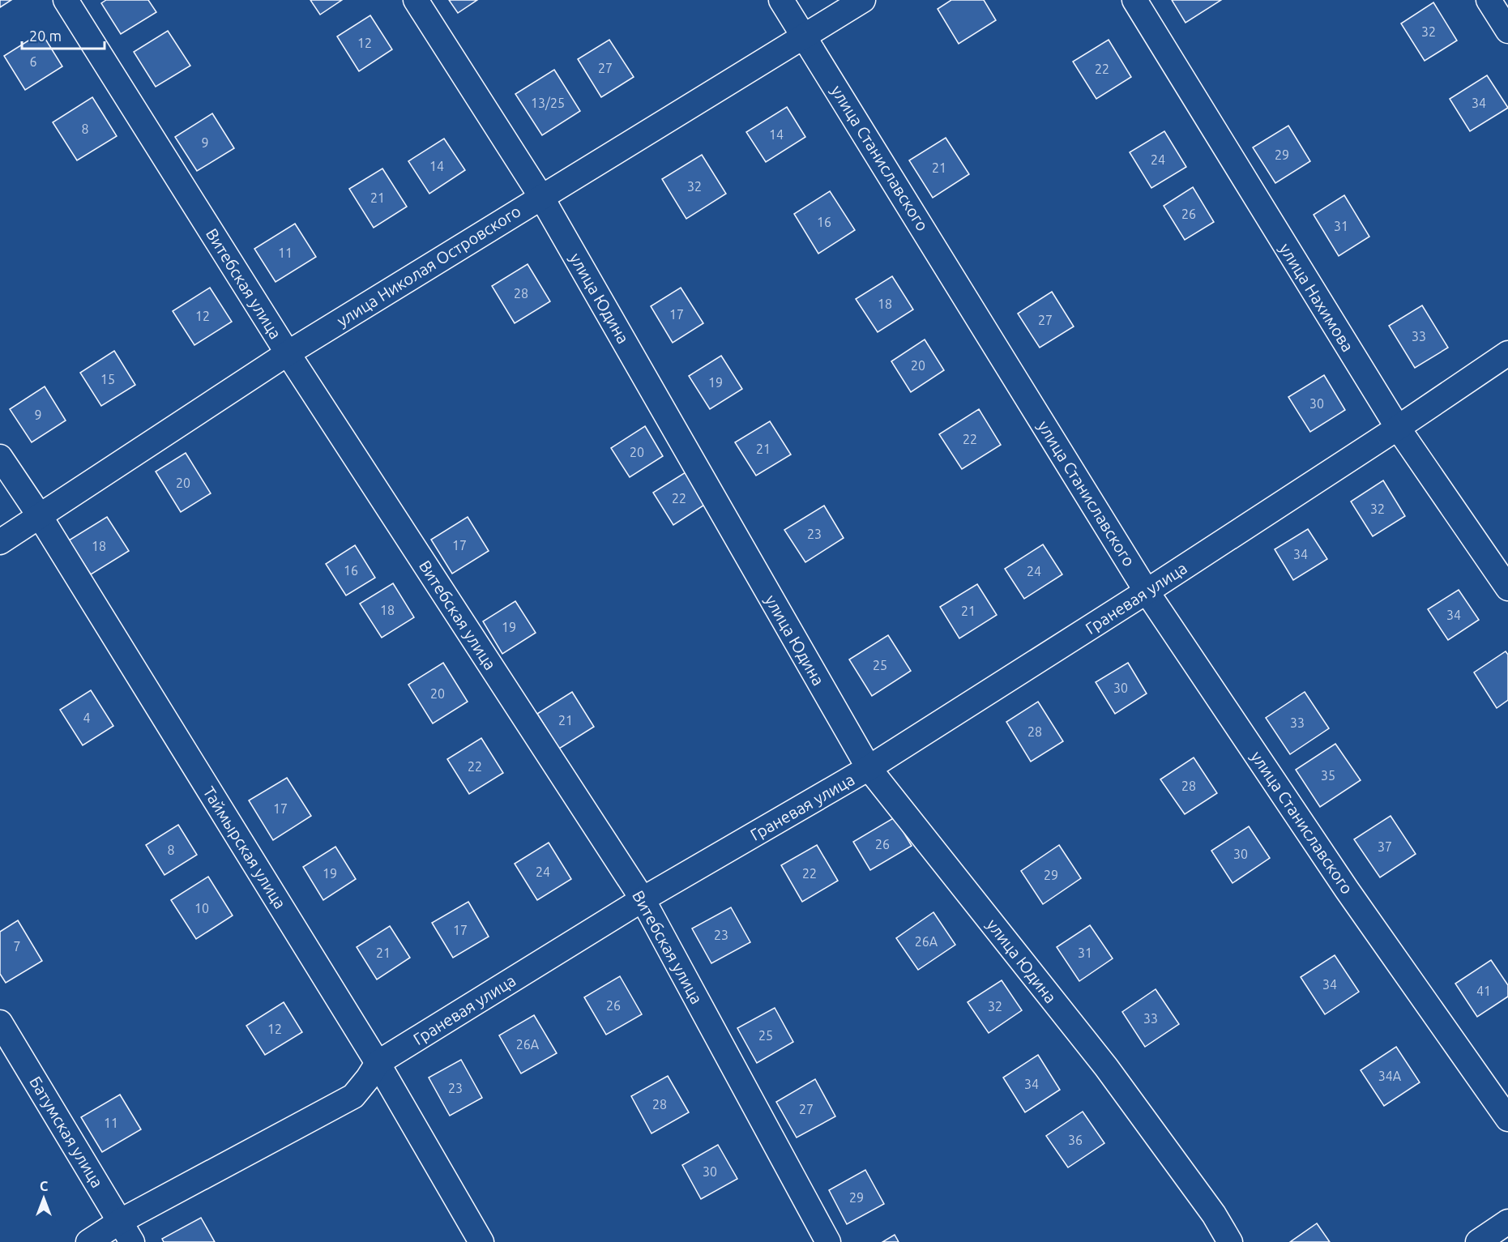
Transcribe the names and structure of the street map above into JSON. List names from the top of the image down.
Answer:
{
  "streets": {
    "street": [
      "улица Станиславского",
      "улица Николая Островского",
      "Витебская улица",
      "улица Нахимова",
      "улица Юдина",
      "Граневая улица",
      "Таймырская улица",
      "Батумская улица"
    ]
  },
  "crossings": [
    ["улица Станиславского", "улица Николая Островского"],
    ["улица Станиславского", "Граневая улица"],
    ["улица Николая Островского", "Витебская улица"],
    ["улица Николая Островского", "улица Юдина"],
    ["улица Николая Островского", "Таймырская улица"],
    ["Витебская улица", "Граневая улица"],
    ["улица Нахимова", "Граневая улица"],
    ["улица Юдина", "Граневая улица"],
    ["Граневая улица", "Таймырская улица"],
    ["Граневая улица", "Батумская улица"]
  ],
  "house_numbers": [
    "32",
    "12",
    "6",
    "27",
    "22",
    "13/25",
    "34",
    "8",
    "14",
    "9",
    "29",
    "24",
    "14",
    "21",
    "32",
    "21",
    "26",
    "16",
    "31",
    "11",
    "28",
    "18",
    "17",
    "12",
    "27",
    "33",
    "20",
    "15",
    "19",
    "30",
    "9",
    "22",
    "21",
    "20",
    "20",
    "22",
    "32",
    "23",
    "17",
    "18",
    "34",
    "16",
    "24",
    "18",
    "21",
    "34",
    "19",
    "25",
    "30",
    "20",
    "4",
    "21",
    "33",
    "28",
    "22",
    "35",
    "28",
    "17",
    "26",
    "37",
    "8",
    "30",
    "24",
    "19",
    "22",
    "29",
    "10",
    "17",
    "23",
    "26А",
    "7",
    "21",
    "31",
    "34",
    "41",
    "26",
    "32",
    "33",
    "12",
    "25",
    "26А",
    "34А",
    "34",
    "23",
    "28",
    "27",
    "11",
    "36",
    "30",
    "29"
  ],
  "scale_bar": "20 m",
  "north": "top"
}
